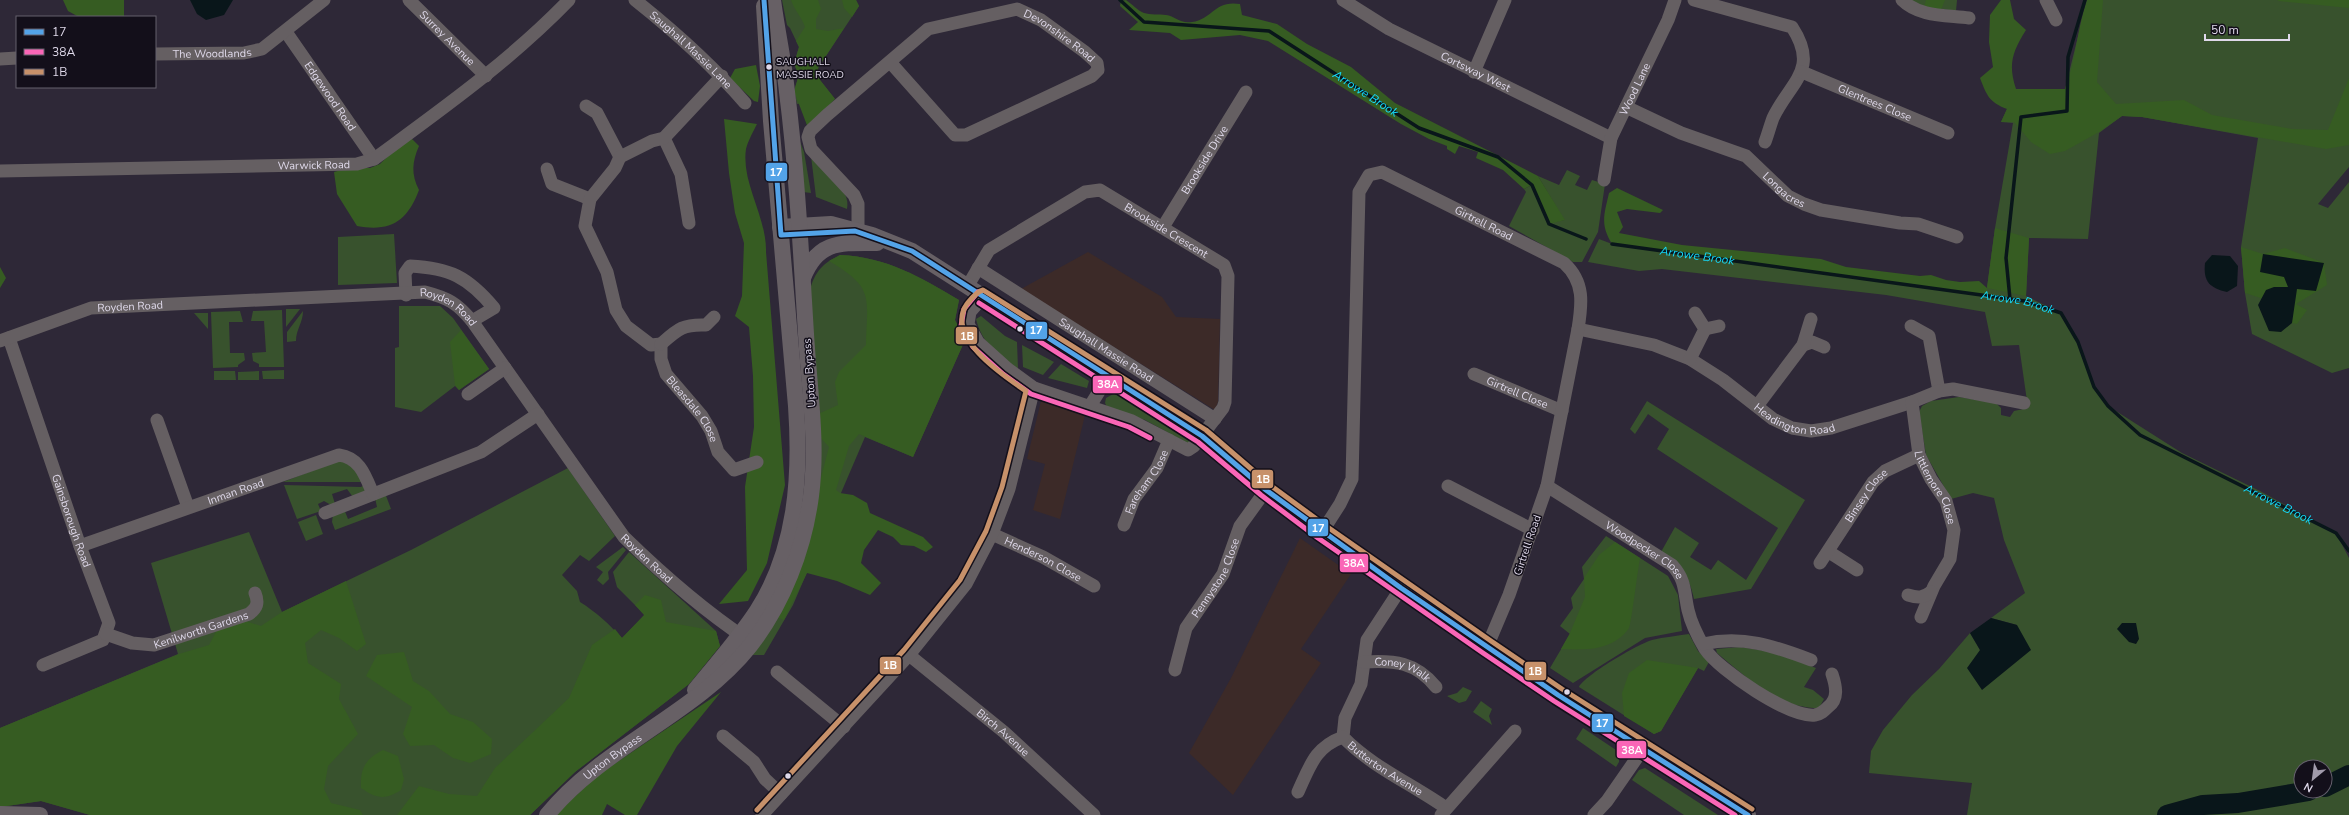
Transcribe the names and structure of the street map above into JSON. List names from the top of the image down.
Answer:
{
  "streets": {
    "main road": ["Saughall Massie Road", "Upton Bypass"],
    "street": [
      "Devonshire Road",
      "Surrey Avenue",
      "Saughall Massie Lane",
      "The Woodlands",
      "Cortsway West",
      "Wood Lane",
      "Edgewood Road",
      "Glentrees Close",
      "Brookside Drive",
      "Warwick Road",
      "Longacres",
      "Girtrell Road",
      "Brookside Crescent",
      "Royden Road",
      "Girtrell Close",
      "Bleasdale Close",
      "Headington Road",
      "Fareham Close",
      "Littlemore Close",
      "Inman Road",
      "Binsey Close",
      "Gainsborough Road",
      "Woodpecker Close",
      "Henderson Close",
      "Pennystone Close",
      "Kenilworth Gardens",
      "Coney Walk",
      "Birch Avenue",
      "Butterton Avenue"
    ]
  },
  "crossings": [
    ["Devonshire Road", "Saughall Massie Road"],
    ["Surrey Avenue", "Warwick Road"],
    ["The Woodlands", "Edgewood Road"],
    ["Cortsway West", "Wood Lane"],
    ["Wood Lane", "Longacres"],
    ["Edgewood Road", "Warwick Road"],
    ["Brookside Drive", "Brookside Crescent"],
    ["Girtrell Road", "Saughall Massie Road"],
    ["Girtrell Road", "Girtrell Close"],
    ["Girtrell Road", "Headington Road"],
    ["Girtrell Road", "Woodpecker Close"],
    ["Brookside Crescent", "Saughall Massie Road"],
    ["Royden Road", "Upton Bypass"],
    ["Royden Road", "Gainsborough Road"],
    ["Saughall Massie Road", "Upton Bypass"],
    ["Saughall Massie Road", "Pennystone Close"],
    ["Saughall Massie Road", "Butterton Avenue"],
    ["Headington Road", "Littlemore Close"],
    ["Littlemore Close", "Binsey Close"],
    ["Inman Road", "Gainsborough Road"],
    ["Gainsborough Road", "Kenilworth Gardens"],
    ["Coney Walk", "Butterton Avenue"]
  ],
  "water": ["Arrowe Brook"],
  "places": ["SAUGHALL MASSIE ROAD"],
  "lines": ["transit line 17", "transit line 1B", "transit line 38A"],
  "legend": ["17", "38A", "1B"],
  "scale_bar": "50 m",
  "north": "bottom left"
}
